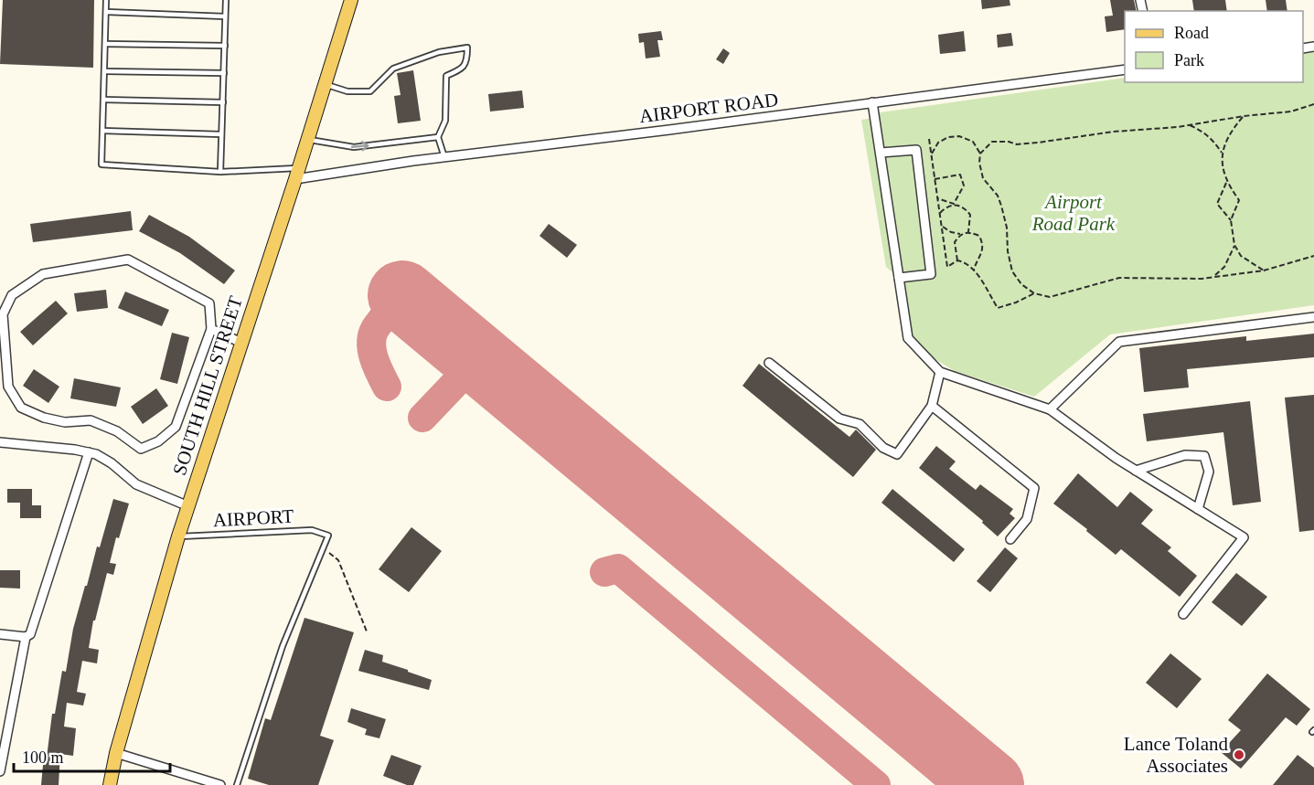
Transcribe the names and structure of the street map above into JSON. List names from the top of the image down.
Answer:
{
  "streets": {
    "main road": ["SOUTH HILL STREET"],
    "street": ["AIRPORT ROAD"],
    "lane": ["AIRPORT"]
  },
  "crossings": [
    ["AIRPORT ROAD", "SOUTH HILL STREET"],
    ["SOUTH HILL STREET", "AIRPORT"]
  ],
  "parks": ["Airport Road Park"],
  "places": ["Lance Toland Associates"],
  "legend": ["Road", "Park"],
  "scale_bar": "100 m"
}
